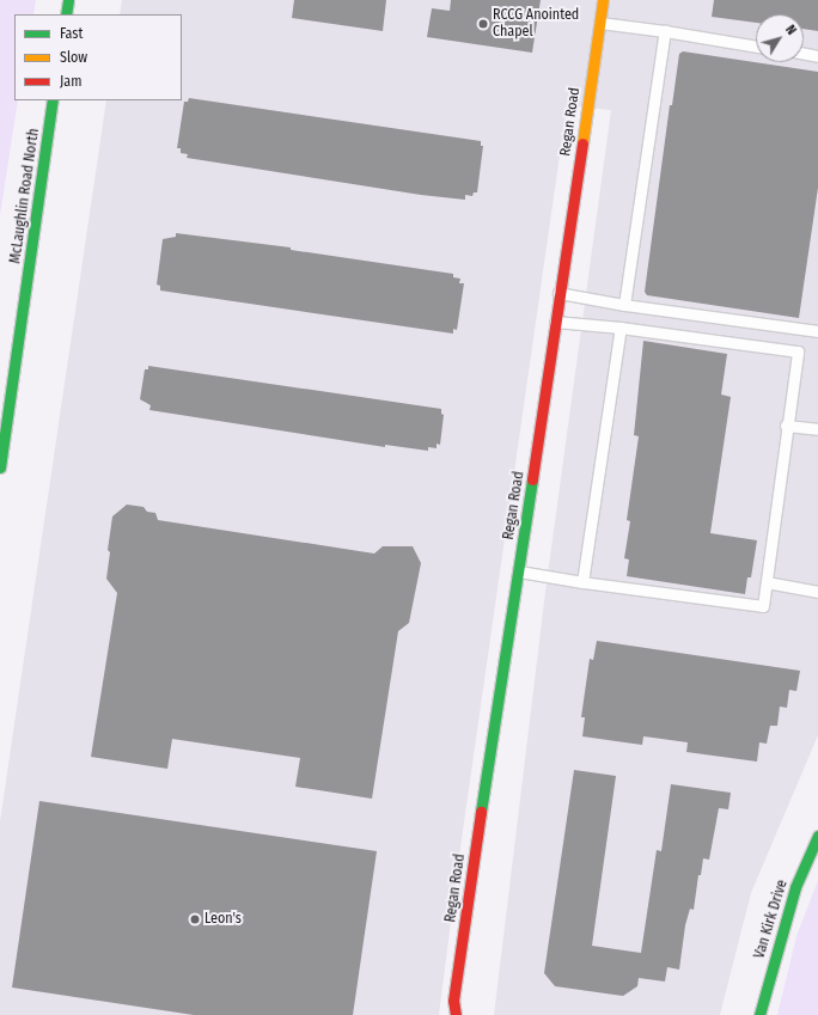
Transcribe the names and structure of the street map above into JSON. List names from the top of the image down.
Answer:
{
  "streets": {
    "street": ["Regan Road", "McLaughlin Road North", "Van Kirk Drive"]
  },
  "places": ["RCCG Anointed Chapel", "Leon's"],
  "legend": ["Fast", "Slow", "Jam"],
  "north": "top right"
}
